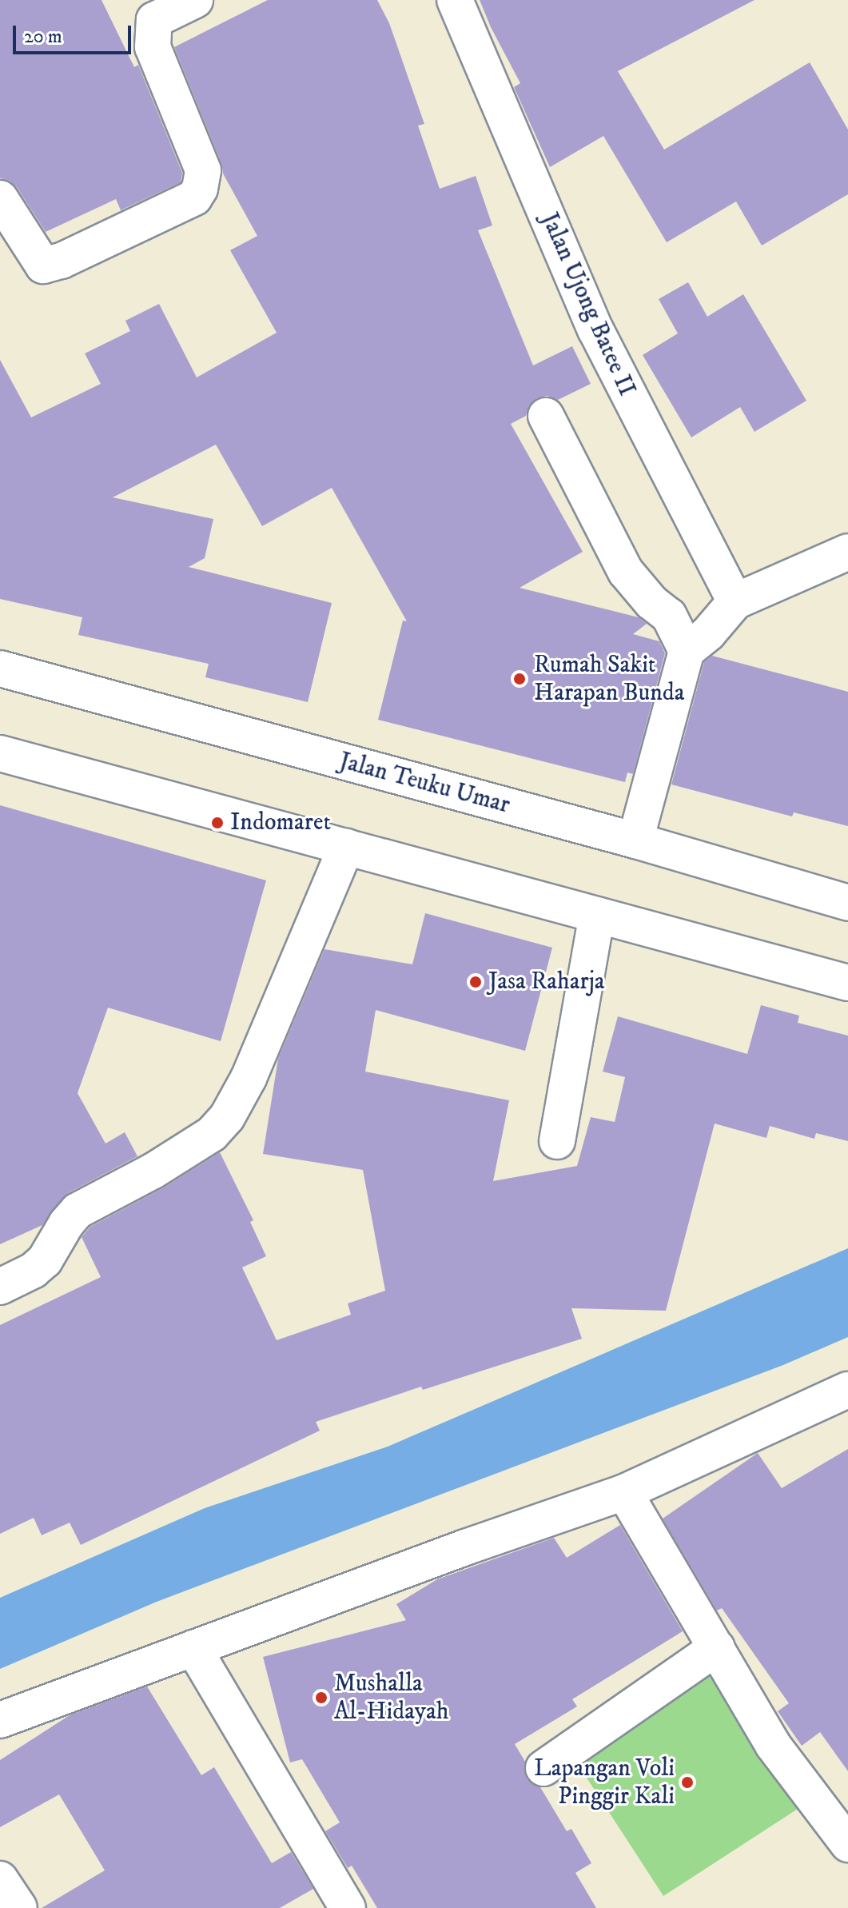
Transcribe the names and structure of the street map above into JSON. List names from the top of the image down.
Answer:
{
  "streets": {
    "main road": ["Jalan Ujong Batee II", "Jalan Teuku Umar"]
  },
  "places": [
    "Rumah Sakit Harapan Bunda",
    "Indomaret",
    "Jasa Raharja",
    "Mushalla Al-Hidayah",
    "Lapangan Voli Pinggir Kali"
  ],
  "scale_bar": "20 m"
}
